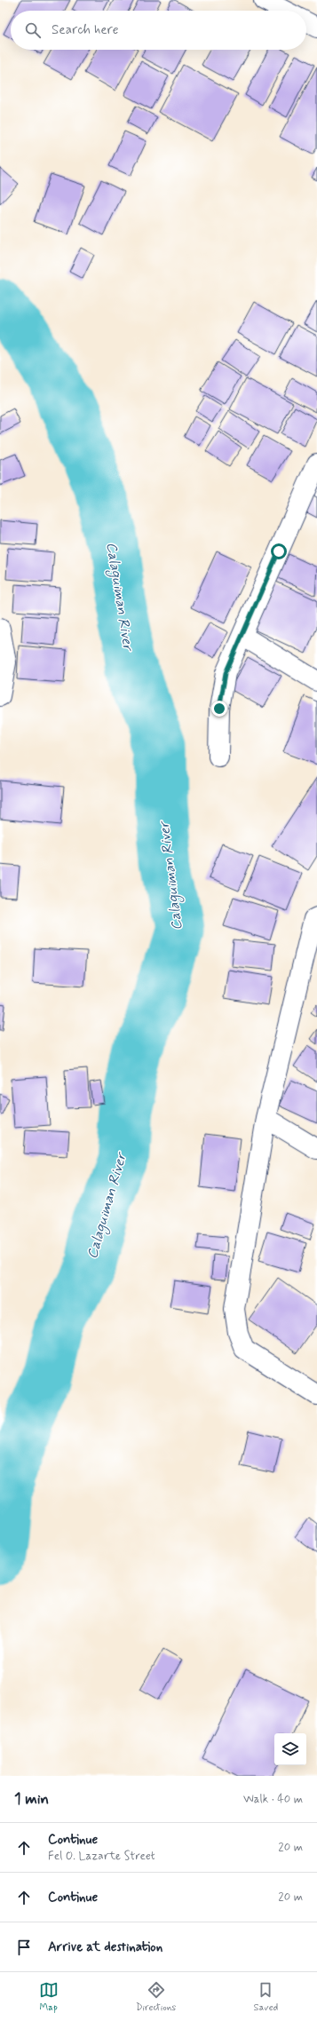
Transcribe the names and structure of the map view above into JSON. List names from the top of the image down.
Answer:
{
  "water": ["Calaguiman River"],
  "page": {
    "search": "Search here",
    "heading": ["1 min", "Walk · 40 m"],
    "list": [
      ["Continue", "Fel O. Lazarte Street", "20 m"],
      ["Continue", "20 m"],
      "Arrive at destination"
    ],
    "nav": ["Map", "Directions", "Saved"]
  }
}
